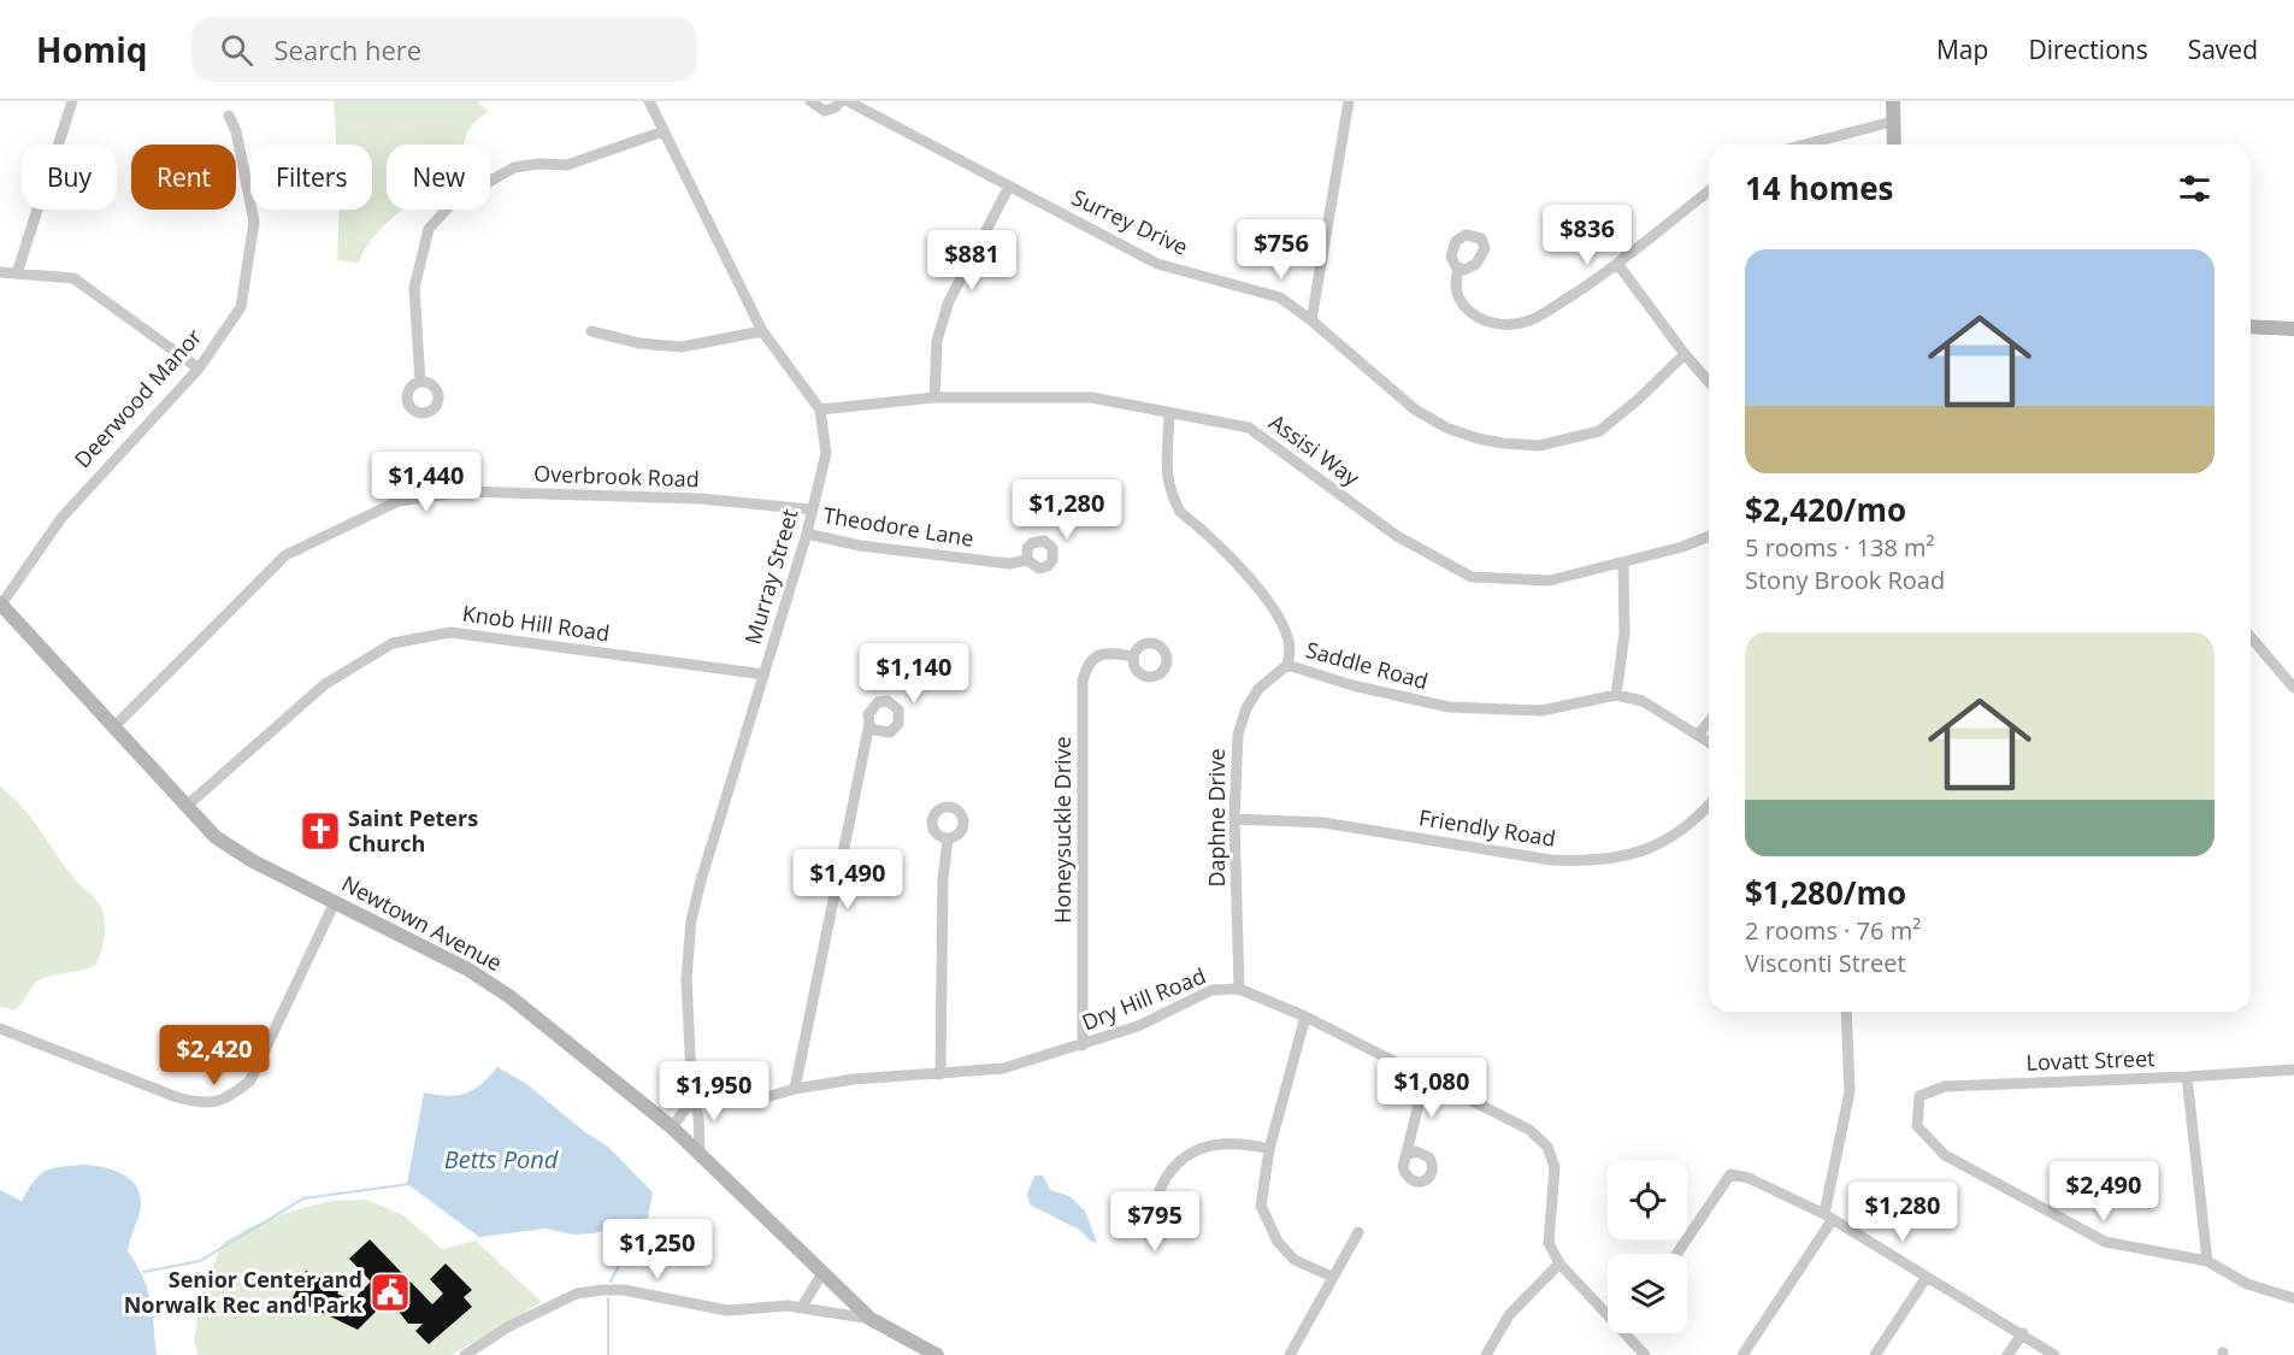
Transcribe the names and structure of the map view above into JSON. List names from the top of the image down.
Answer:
{
  "streets": {
    "main road": ["Newtown Avenue"],
    "street": [
      "Surrey Drive",
      "Deerwood Manor",
      "Assisi Way",
      "Overbrook Road",
      "Theodore Lane",
      "Murray Street",
      "Knob Hill Road",
      "Saddle Road",
      "Daphne Drive",
      "Friendly Road",
      "Honeysuckle Drive",
      "Dry Hill Road",
      "Lovatt Street"
    ]
  },
  "crossings": [
    ["Deerwood Manor", "Newtown Avenue"],
    ["Assisi Way", "Murray Street"],
    ["Assisi Way", "Saddle Road"],
    ["Overbrook Road", "Murray Street"],
    ["Overbrook Road", "Newtown Avenue"],
    ["Theodore Lane", "Murray Street"],
    ["Murray Street", "Knob Hill Road"],
    ["Murray Street", "Newtown Avenue"],
    ["Murray Street", "Dry Hill Road"],
    ["Knob Hill Road", "Newtown Avenue"],
    ["Saddle Road", "Daphne Drive"],
    ["Daphne Drive", "Friendly Road"],
    ["Daphne Drive", "Dry Hill Road"],
    ["Honeysuckle Drive", "Dry Hill Road"]
  ],
  "water": ["Betts Pond"],
  "places": {
    "church": ["Saint Peters Church"],
    "public building": ["Senior Center and Norwalk Rec and Park"]
  },
  "page": {
    "header": "Homiq",
    "search": "Search here",
    "nav": ["Map", "Directions", "Saved"],
    "chip": [
      "Buy",
      "Rent",
      "Filters",
      "New"
    ],
    "heading": "14 homes",
    "price": [
      "$836",
      "$756",
      "$881",
      "$1,440",
      "$1,280",
      "$1,140",
      "$1,490",
      "$2,420",
      "$1,080",
      "$1,950",
      "$2,490",
      "$1,280",
      "$795",
      "$1,250"
    ],
    "list": [
      {
        "name": "$2,420/mo",
        "note": "5 rooms · 138 m² · Stony Brook Road"
      },
      {
        "name": "$1,280/mo",
        "note": "2 rooms · 76 m² · Visconti Street"
      }
    ]
  }
}
